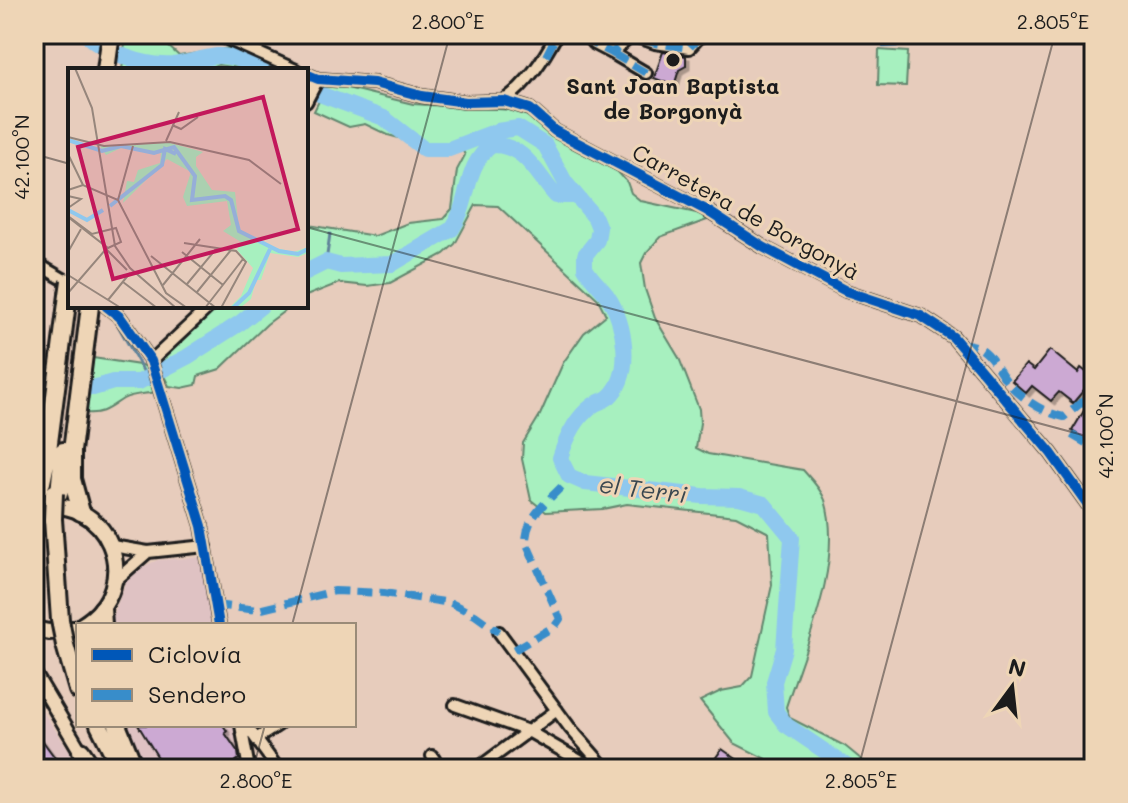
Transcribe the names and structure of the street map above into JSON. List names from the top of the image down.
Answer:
{
  "streets": {
    "street": ["Carretera de Borgonyà"]
  },
  "water": ["el Terri"],
  "places": ["Sant Joan Baptista de Borgonyà"],
  "legend": ["Ciclovía", "Sendero"],
  "north": "top",
  "coordinates": ["2.800°E", "2.805°E", "42.100°N"]
}
